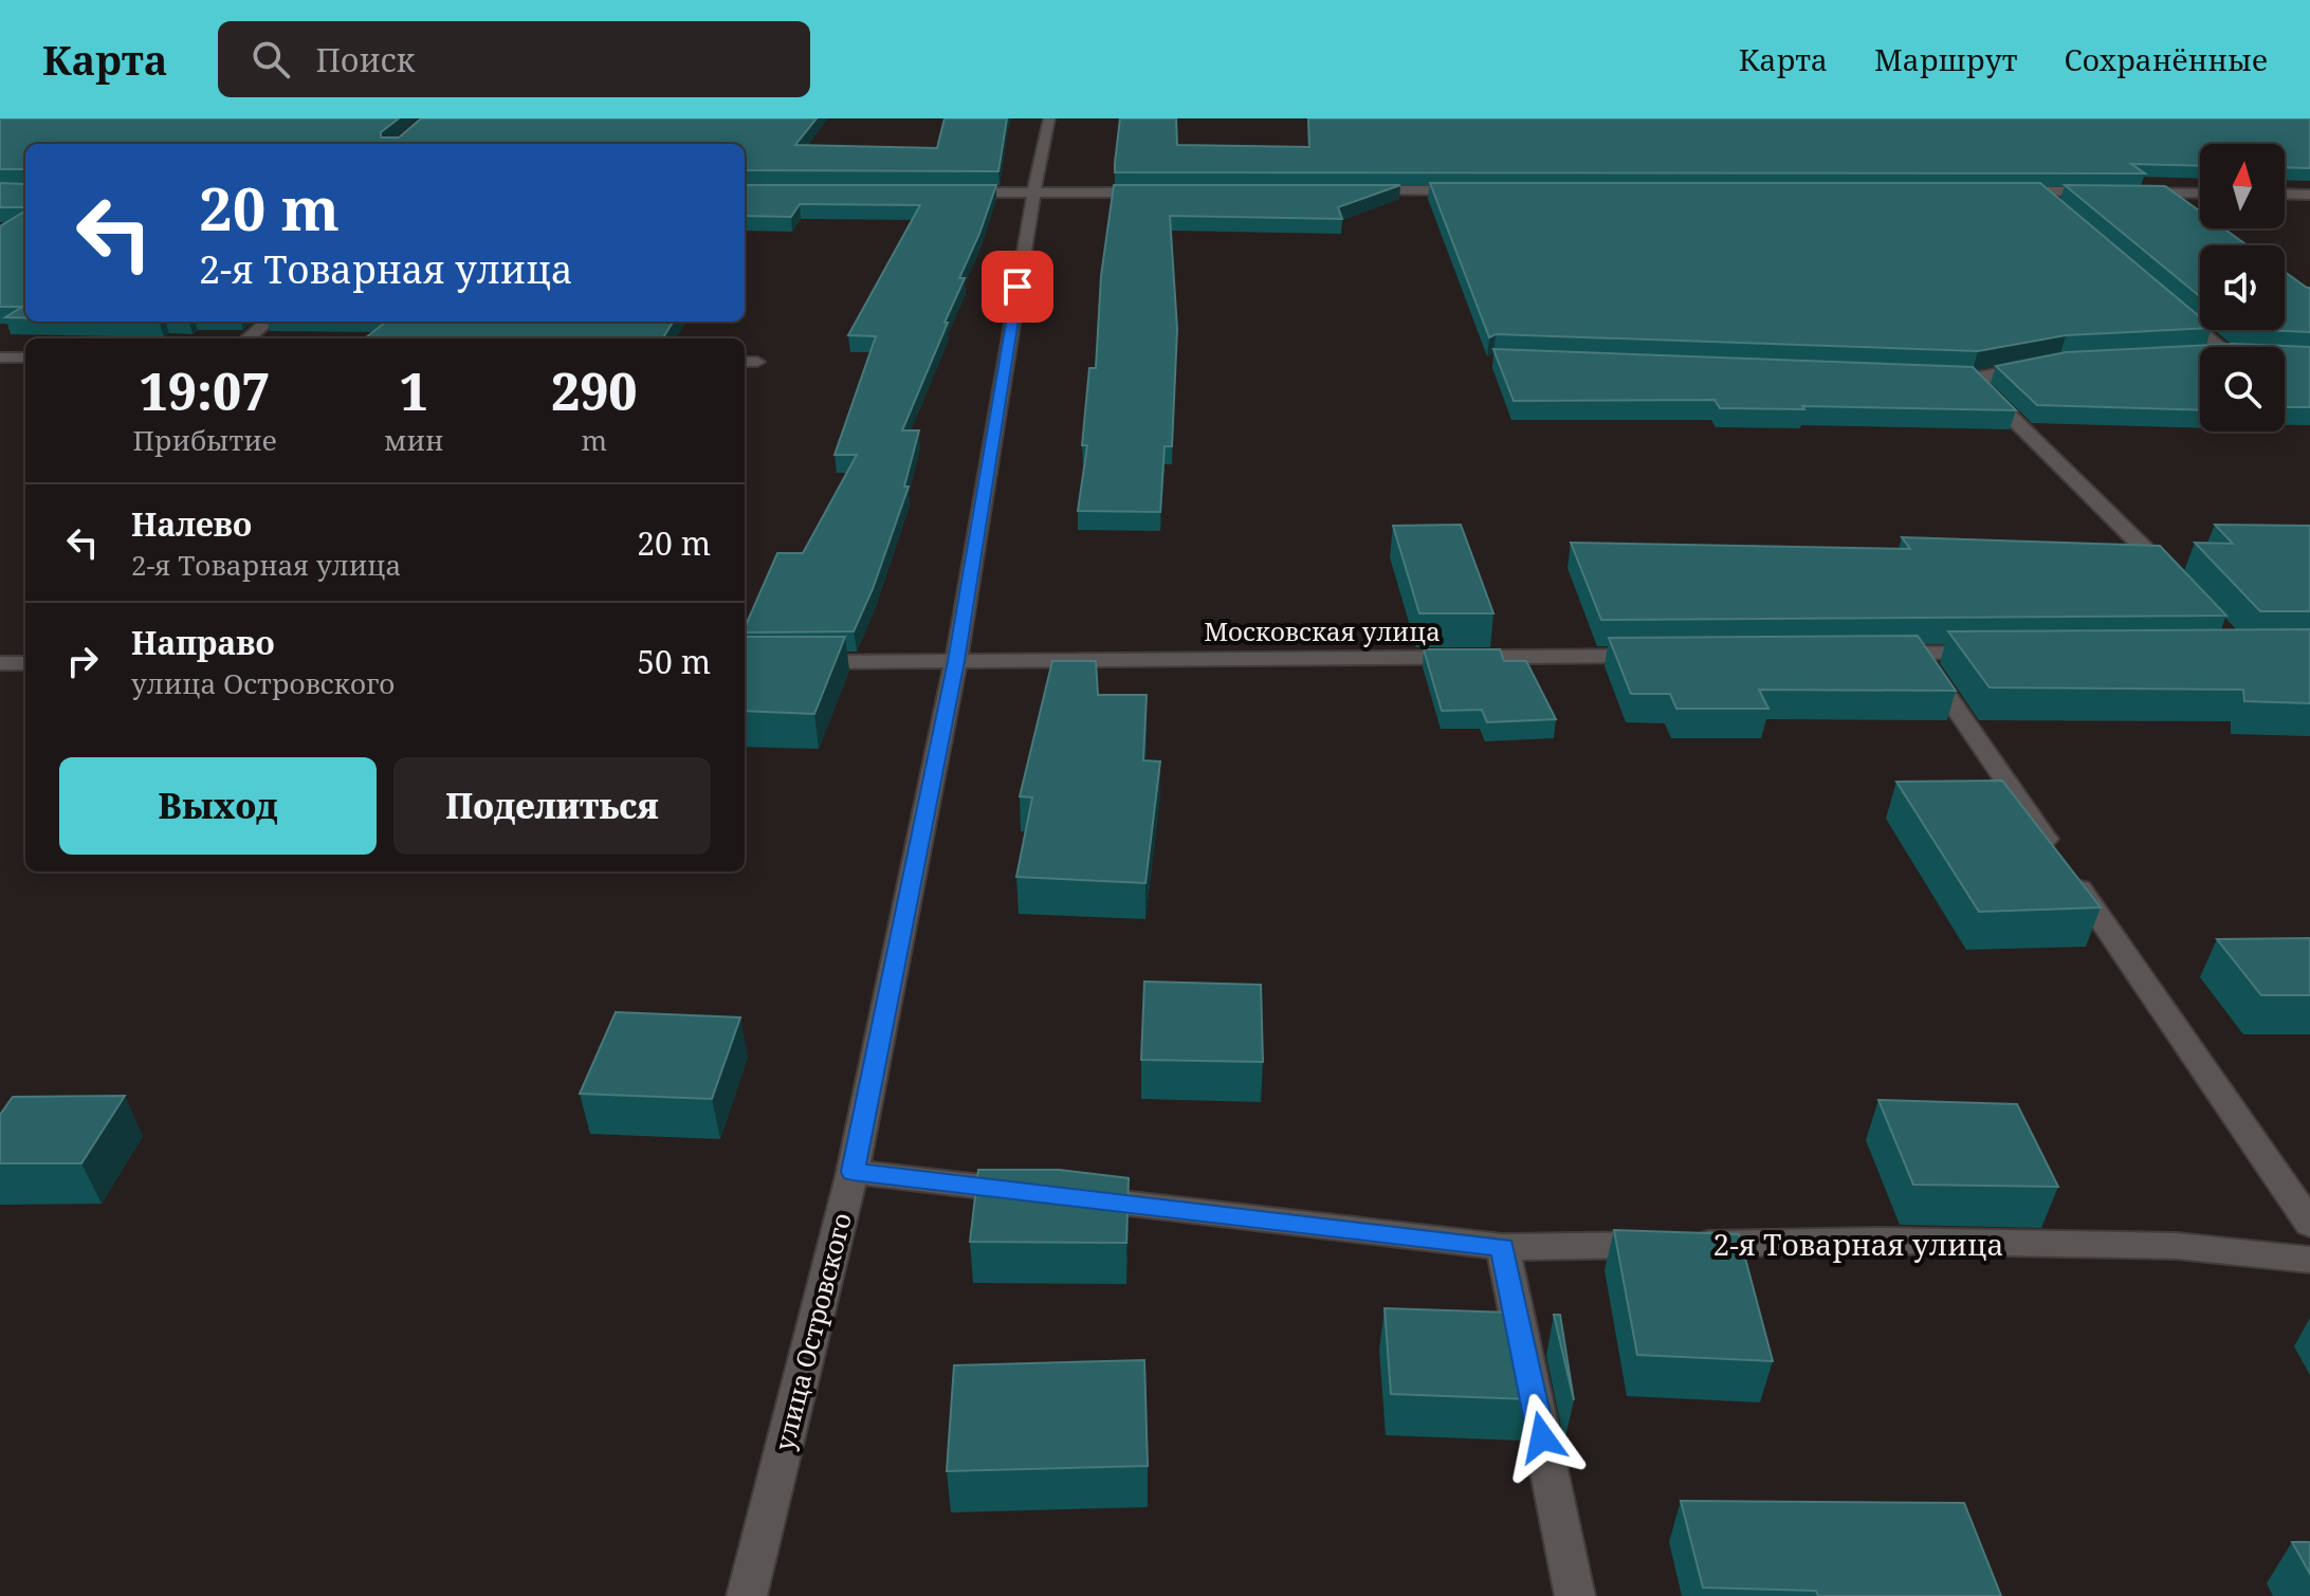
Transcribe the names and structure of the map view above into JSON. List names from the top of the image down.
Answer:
{
  "streets": {
    "street": ["Московская улица", "2-я Товарная улица", "улица Островского"]
  },
  "crossings": [
    ["Московская улица", "улица Островского"]
  ],
  "north": "top",
  "page": {
    "header": "Карта",
    "search": "Поиск",
    "nav": ["Карта", "Маршрут", "Сохранённые"],
    "turn": ["20 m", "2-я Товарная улица"],
    "eta": [
      "19:07",
      "Прибытие",
      "1",
      "мин",
      "290",
      "m"
    ],
    "list": [
      {
        "name": "Налево",
        "note": "2-я Товарная улица",
        "value": "20 m"
      },
      {
        "name": "Направо",
        "note": "улица Островского",
        "value": "50 m"
      }
    ],
    "buttons": ["Выход", "Поделиться"]
  }
}
